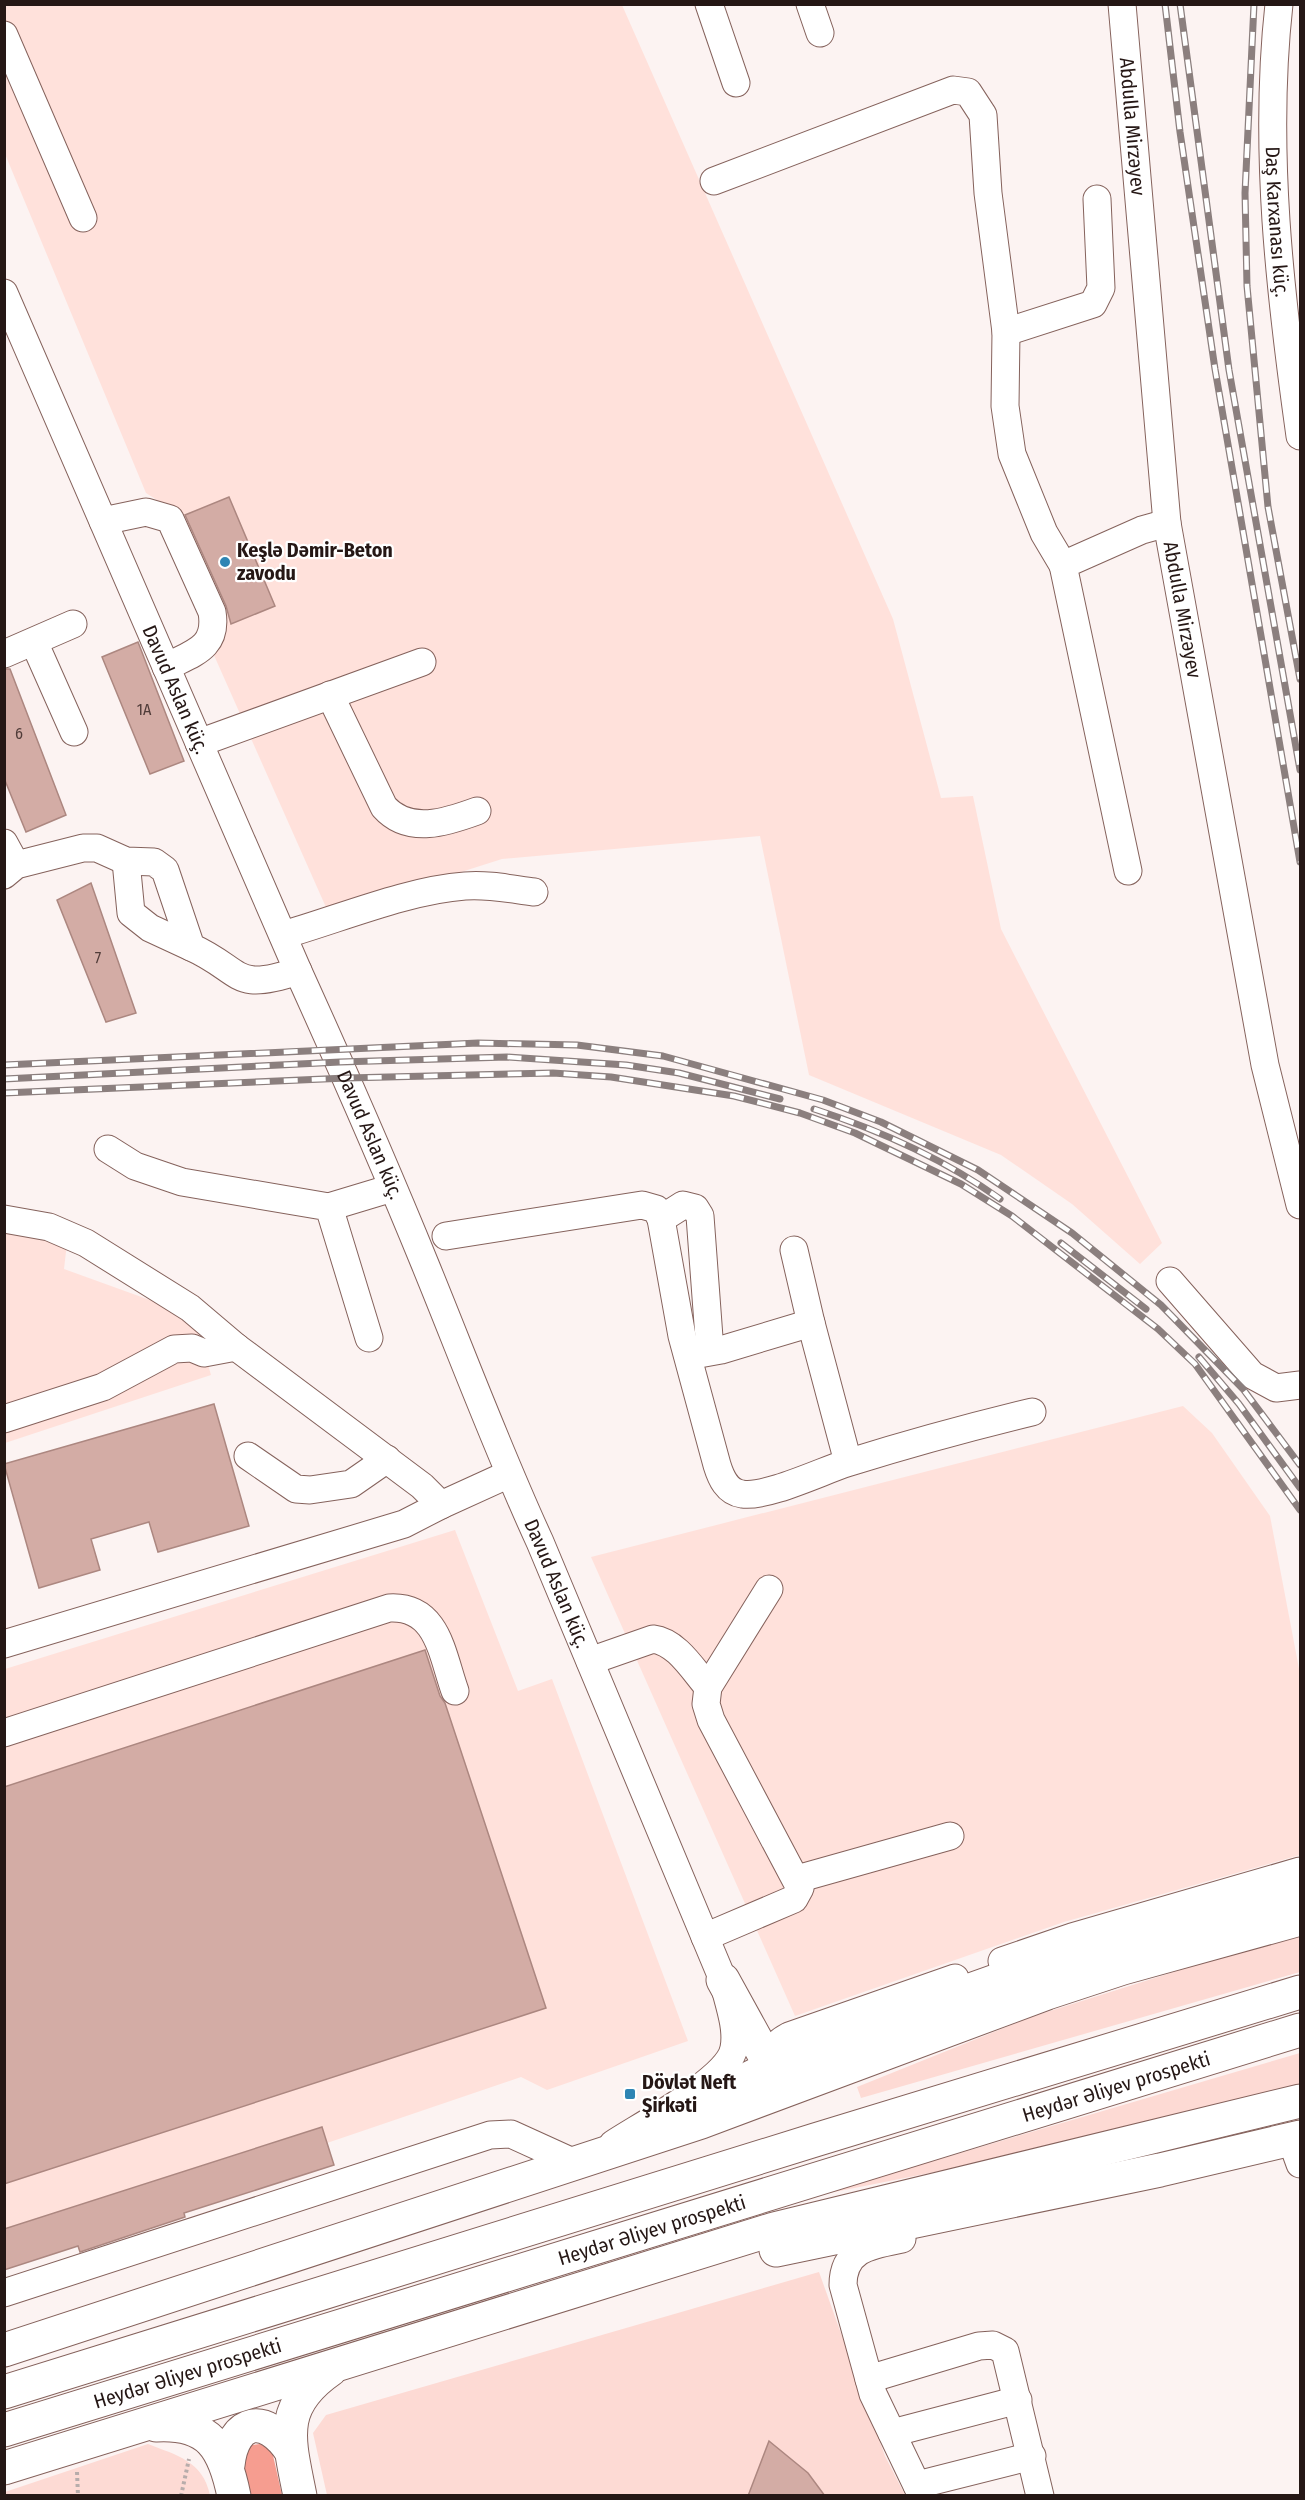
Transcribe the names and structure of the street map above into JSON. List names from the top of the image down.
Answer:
{
  "streets": {
    "main road": ["Heydər Əliyev prospekti"],
    "street": ["Abdulla Mirzəyev", "Daş Karxanası küç.", "Davud Aslan küç."]
  },
  "places": {
    "other": ["Keşlə Dəmir-Beton zavodu"],
    "transit": ["Dövlət Neft Şirkəti"]
  },
  "house_numbers": ["1A", "6", "7"]
}
